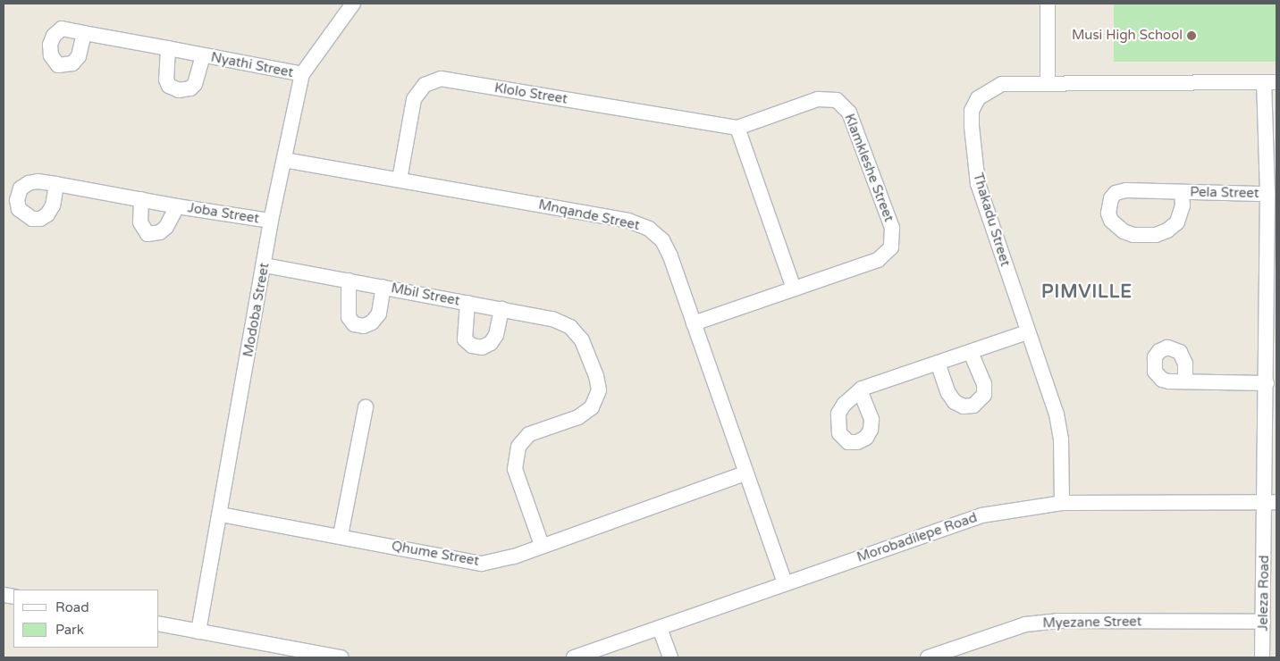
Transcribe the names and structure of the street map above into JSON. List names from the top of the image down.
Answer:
{
  "streets": {
    "street": [
      "Nyathi Street",
      "Klolo Street",
      "Klamkleshe Street",
      "Pela Street",
      "Joba Street",
      "Mnqande Street",
      "Thakadu Street",
      "Mbil Street",
      "Modoba Street",
      "Morobadilepe Road",
      "Qhume Street",
      "Jeleza Road",
      "Myezane Street"
    ]
  },
  "crossings": [
    ["Nyathi Street", "Modoba Street"],
    ["Klolo Street", "Klamkleshe Street"],
    ["Klolo Street", "Mnqande Street"],
    ["Klamkleshe Street", "Mnqande Street"],
    ["Pela Street", "Jeleza Road"],
    ["Joba Street", "Modoba Street"],
    ["Mnqande Street", "Modoba Street"],
    ["Mnqande Street", "Morobadilepe Road"],
    ["Mnqande Street", "Qhume Street"],
    ["Thakadu Street", "Morobadilepe Road"],
    ["Thakadu Street", "Jeleza Road"],
    ["Mbil Street", "Modoba Street"],
    ["Mbil Street", "Qhume Street"],
    ["Modoba Street", "Qhume Street"],
    ["Morobadilepe Road", "Jeleza Road"],
    ["Jeleza Road", "Myezane Street"]
  ],
  "districts": ["PIMVILLE"],
  "places": ["Musi High School"],
  "legend": ["Road", "Park"]
}
